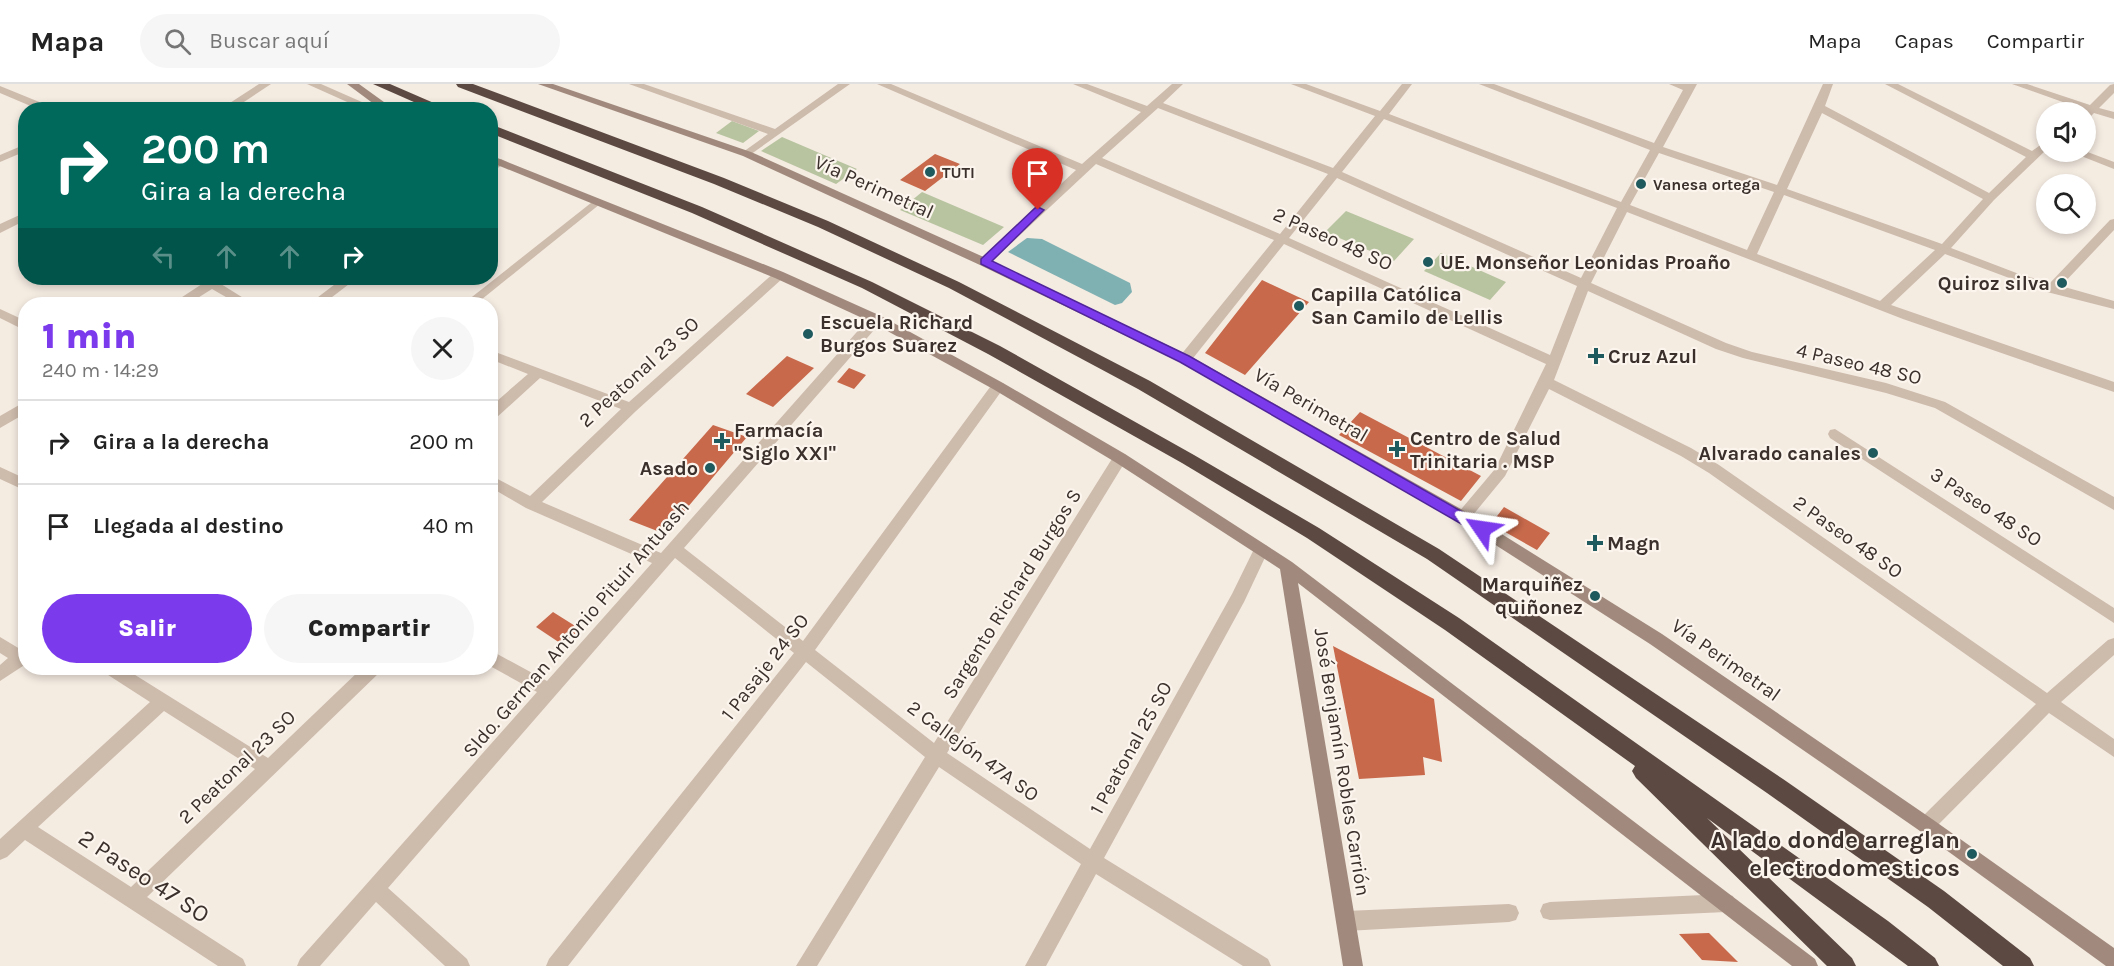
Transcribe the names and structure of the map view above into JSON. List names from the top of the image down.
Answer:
{
  "streets": {
    "street": [
      "Vía Perimetral",
      "2 Paseo 48 SO",
      "4 Paseo 48 SO",
      "2 Peatonal 23 SO",
      "3 Paseo 48 SO",
      "Sargento Richard Burgos S",
      "Sldo. German Antonio Pituir Antuash",
      "1 Pasaje 24 SO",
      "1 Peatonal 25 SO",
      "2 Callejón 47A SO",
      "José Benjamín Robles Carrión",
      "2 Paseo 47 SO"
    ]
  },
  "crossings": [
    ["2 Peatonal 23 SO", "2 Callejón 47A SO"],
    ["2 Peatonal 23 SO", "2 Paseo 47 SO"],
    ["Sargento Richard Burgos S", "2 Callejón 47A SO"],
    ["Sldo. German Antonio Pituir Antuash", "2 Callejón 47A SO"],
    ["1 Pasaje 24 SO", "2 Callejón 47A SO"],
    ["1 Peatonal 25 SO", "2 Callejón 47A SO"]
  ],
  "places": {
    "other": [
      "TUTI",
      "Vanesa ortega",
      "UE. Monseñor Leonidas Proaño",
      "Quiroz silva",
      "Capilla Católica San Camilo de Lellis",
      "Escuela Richard Burgos Suarez",
      "Alvarado canales",
      "Asado",
      "Marquiñez quiñonez",
      "A lado donde arreglan electrodomesticos"
    ],
    "health": [
      "Cruz Azul",
      "Farmacía \"Siglo XXI\"",
      "Centro de Salud Trinitaria . MSP",
      "Magn"
    ]
  },
  "page": {
    "header": "Mapa",
    "search": "Buscar aquí",
    "nav": ["Mapa", "Capas", "Compartir"],
    "turn": ["200 m", "Gira a la derecha"],
    "heading": ["1 min", "240 m · 14:29"],
    "list": [
      {
        "name": "Gira a la derecha",
        "value": "200 m"
      },
      {
        "name": "Llegada al destino",
        "value": "40 m"
      }
    ],
    "buttons": ["Salir", "Compartir"]
  }
}
